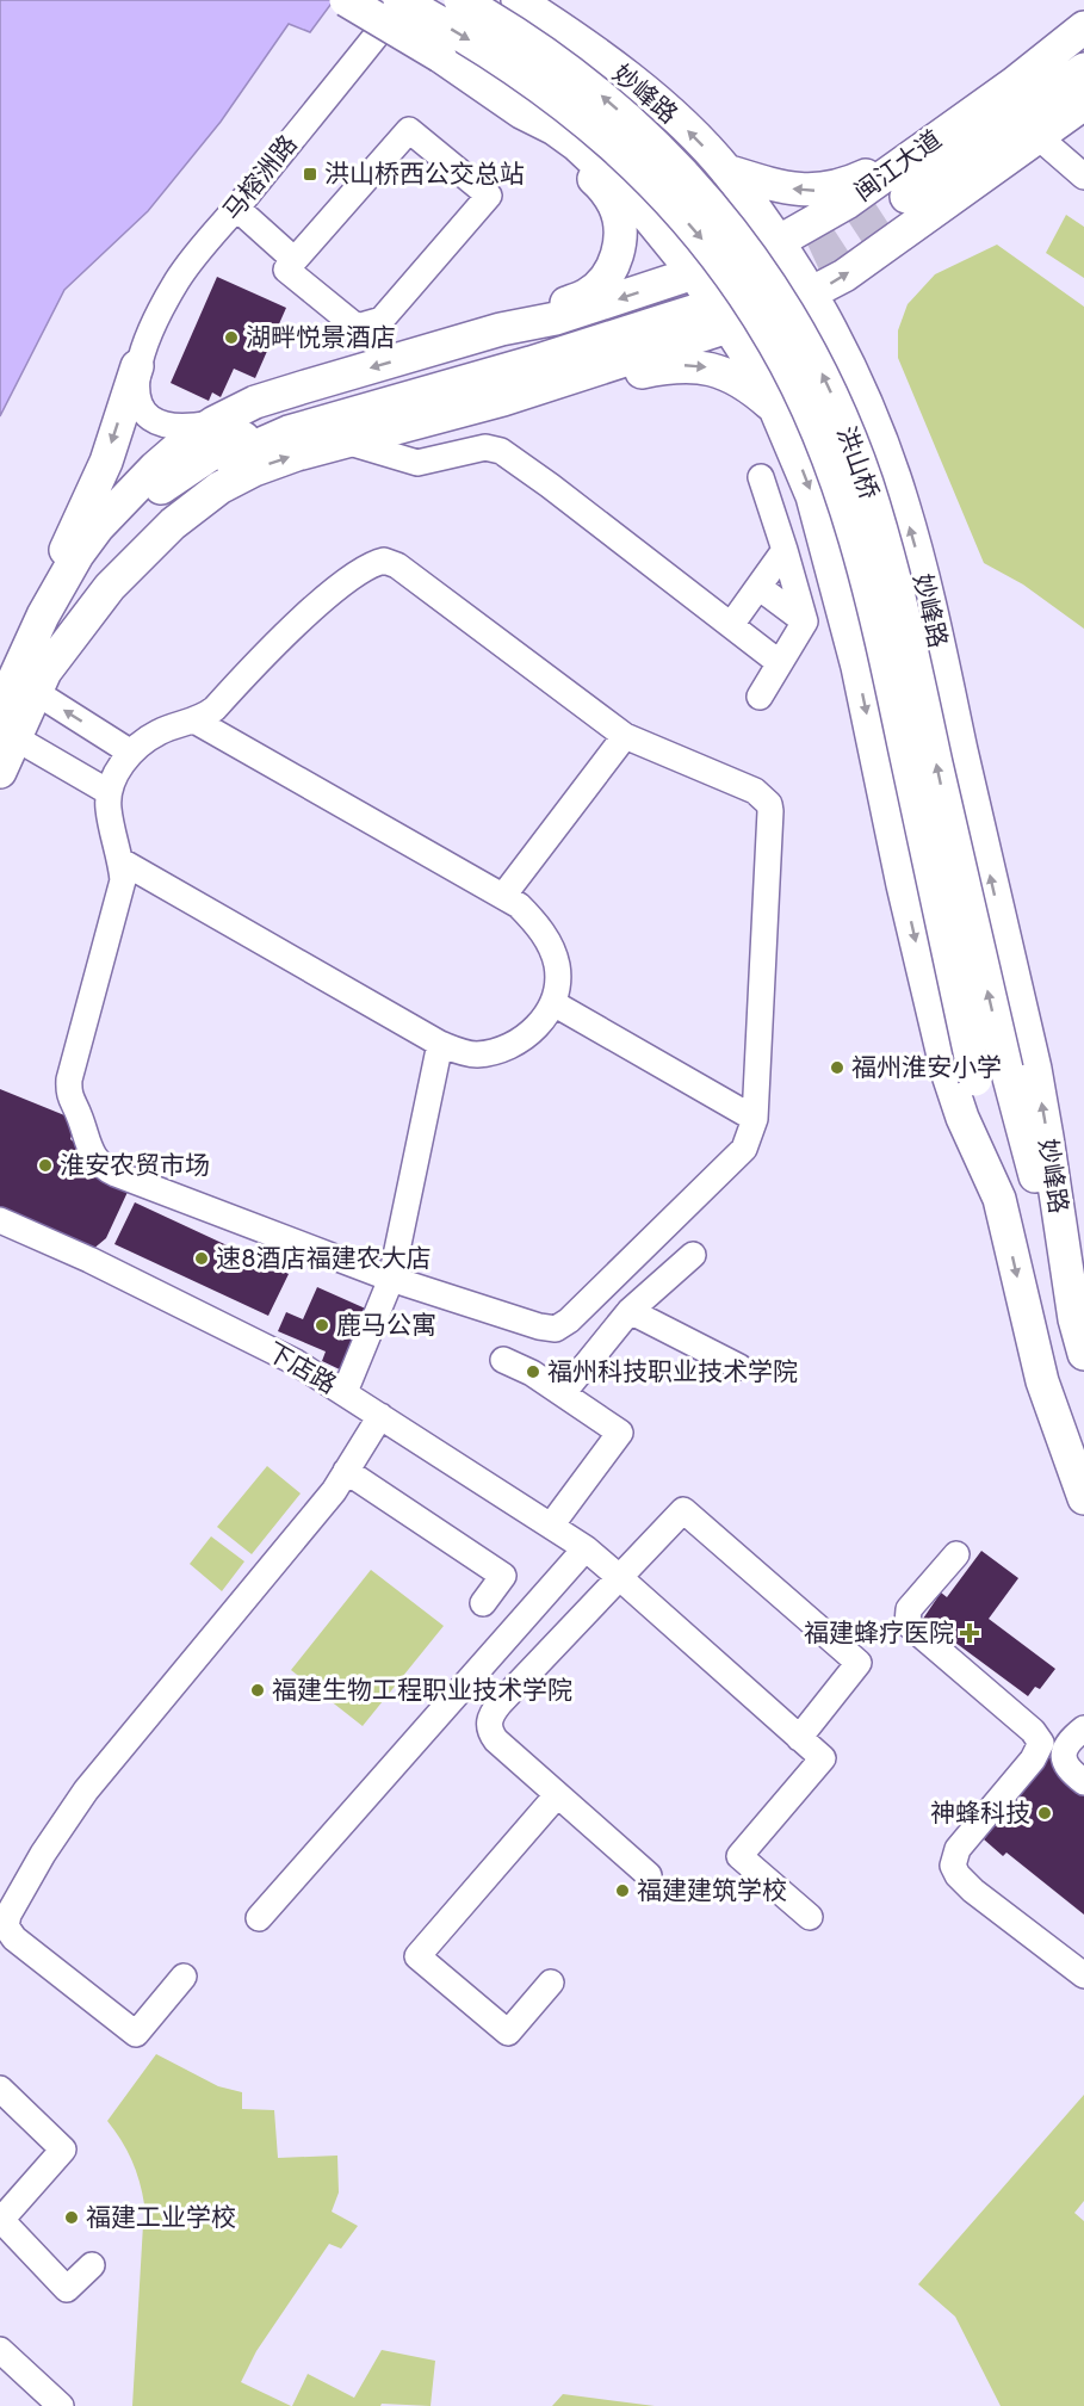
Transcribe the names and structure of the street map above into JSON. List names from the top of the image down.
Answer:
{
  "streets": {
    "main road": ["妙峰路", "闽江大道", "洪山桥"],
    "street": ["马榕洲路", "下店路"]
  },
  "crossings": [
    ["妙峰路", "闽江大道"],
    ["妙峰路", "洪山桥"]
  ],
  "places": {
    "transit": ["洪山桥西公交总站"],
    "other": [
      "湖畔悦景酒店",
      "福州淮安小学",
      "淮安农贸市场",
      "速8酒店福建农大店",
      "鹿马公寓",
      "福州科技职业技术学院",
      "福建生物工程职业技术学院",
      "神蜂科技",
      "福建建筑学校",
      "福建工业学校"
    ],
    "health": ["福建蜂疗医院"]
  }
}
